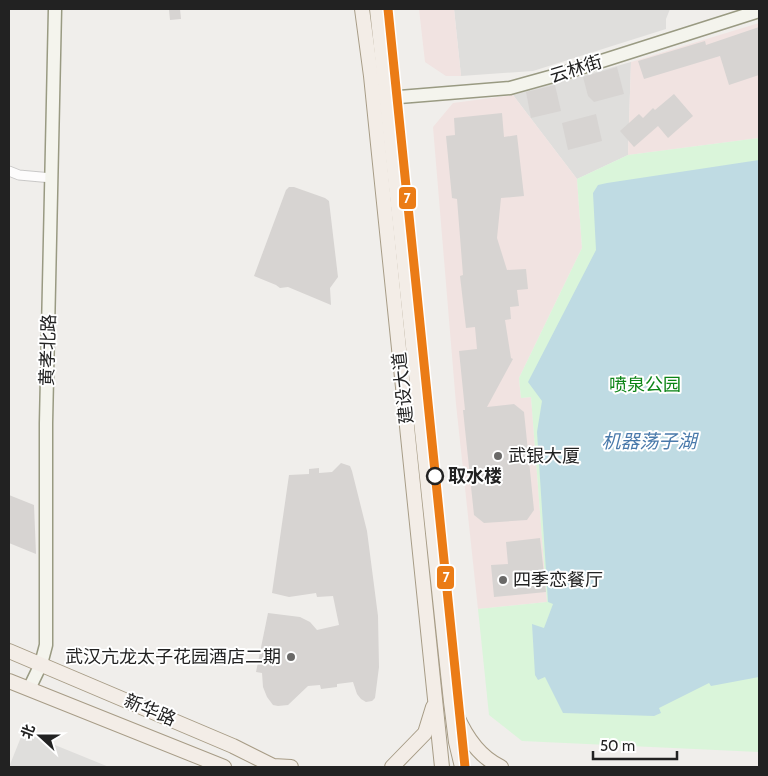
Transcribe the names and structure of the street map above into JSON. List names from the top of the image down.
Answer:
{
  "streets": {
    "main road": ["建设大道", "新华路"],
    "street": ["云林街", "黄孝北路"]
  },
  "crossings": [
    ["云林街", "建设大道"],
    ["黄孝北路", "新华路"]
  ],
  "water": ["机器荡子湖"],
  "parks": ["喷泉公园"],
  "places": [
    "武银大厦",
    "取水楼",
    "四季恋餐厅",
    "武汉亢龙太子花园酒店二期"
  ],
  "lines": ["transit line 7"],
  "scale_bar": "50 m",
  "north": "left"
}
